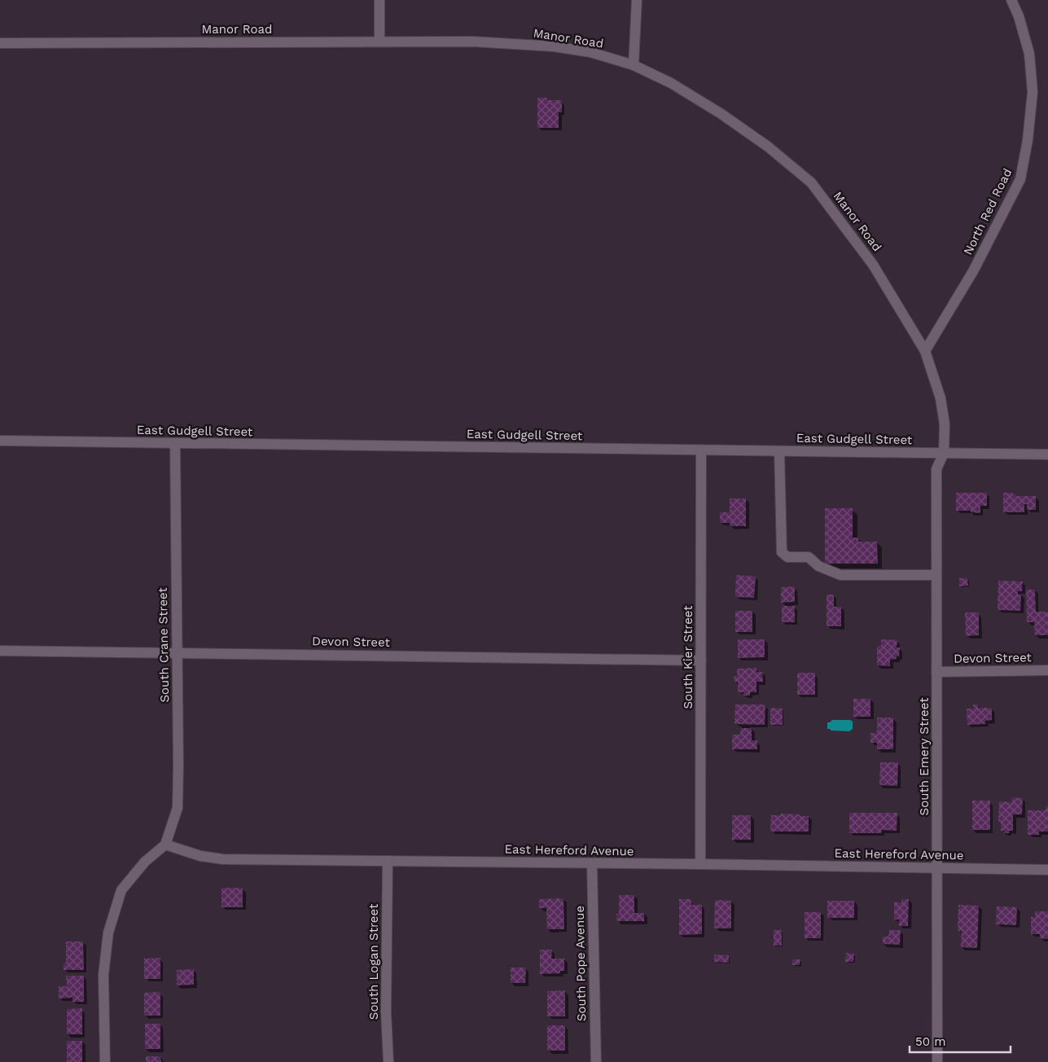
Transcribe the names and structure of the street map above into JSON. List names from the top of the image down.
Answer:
{
  "streets": {
    "street": [
      "Manor Road",
      "North Red Road",
      "East Gudgell Street",
      "Devon Street",
      "South Crane Street",
      "South Kier Street",
      "South Emery Street",
      "East Hereford Avenue",
      "South Logan Street",
      "South Pope Avenue"
    ]
  },
  "crossings": [
    ["Manor Road", "North Red Road"],
    ["Manor Road", "East Gudgell Street"],
    ["Manor Road", "South Emery Street"],
    ["East Gudgell Street", "South Crane Street"],
    ["East Gudgell Street", "South Kier Street"],
    ["East Gudgell Street", "South Emery Street"],
    ["Devon Street", "South Crane Street"],
    ["Devon Street", "South Kier Street"],
    ["Devon Street", "South Emery Street"],
    ["South Crane Street", "East Hereford Avenue"],
    ["South Kier Street", "East Hereford Avenue"],
    ["South Emery Street", "East Hereford Avenue"],
    ["East Hereford Avenue", "South Logan Street"],
    ["East Hereford Avenue", "South Pope Avenue"]
  ],
  "scale_bar": "50 m"
}
